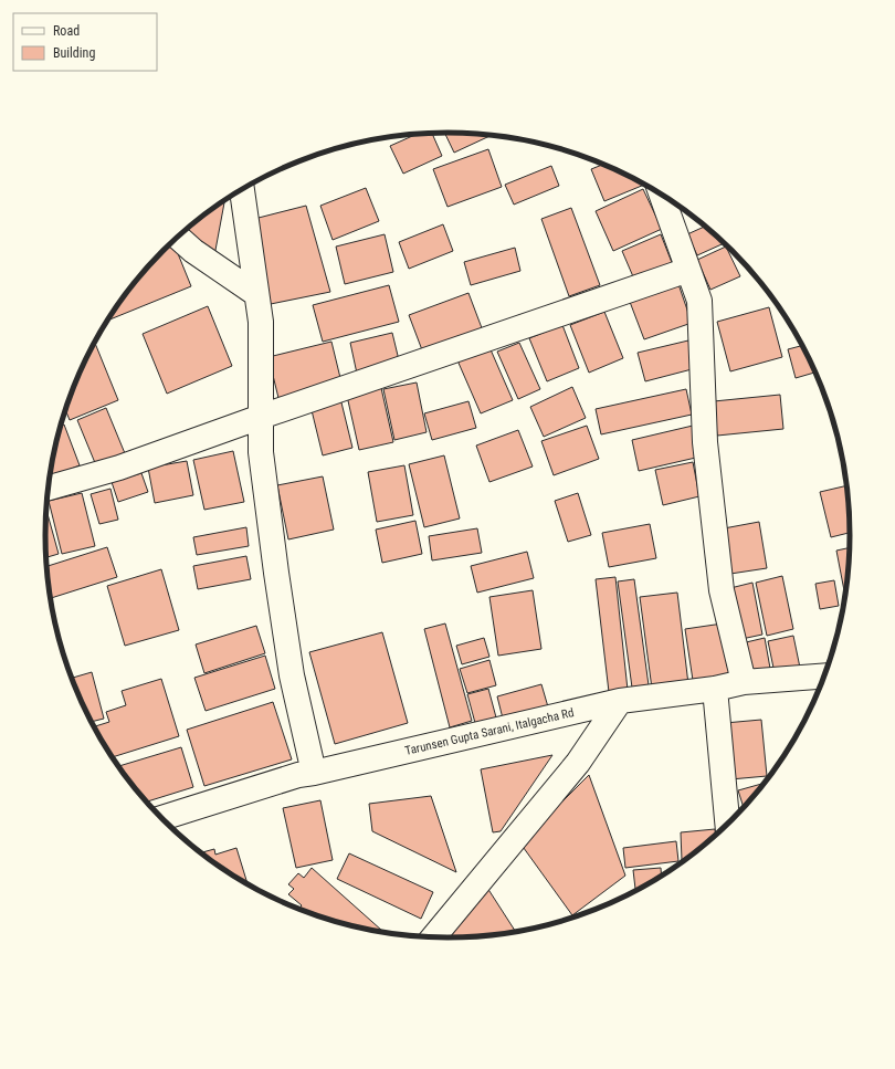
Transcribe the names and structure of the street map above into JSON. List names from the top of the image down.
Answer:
{
  "streets": {
    "street": ["Tarunsen Gupta Sarani, Italgacha Rd"]
  },
  "legend": ["Road", "Building"]
}
